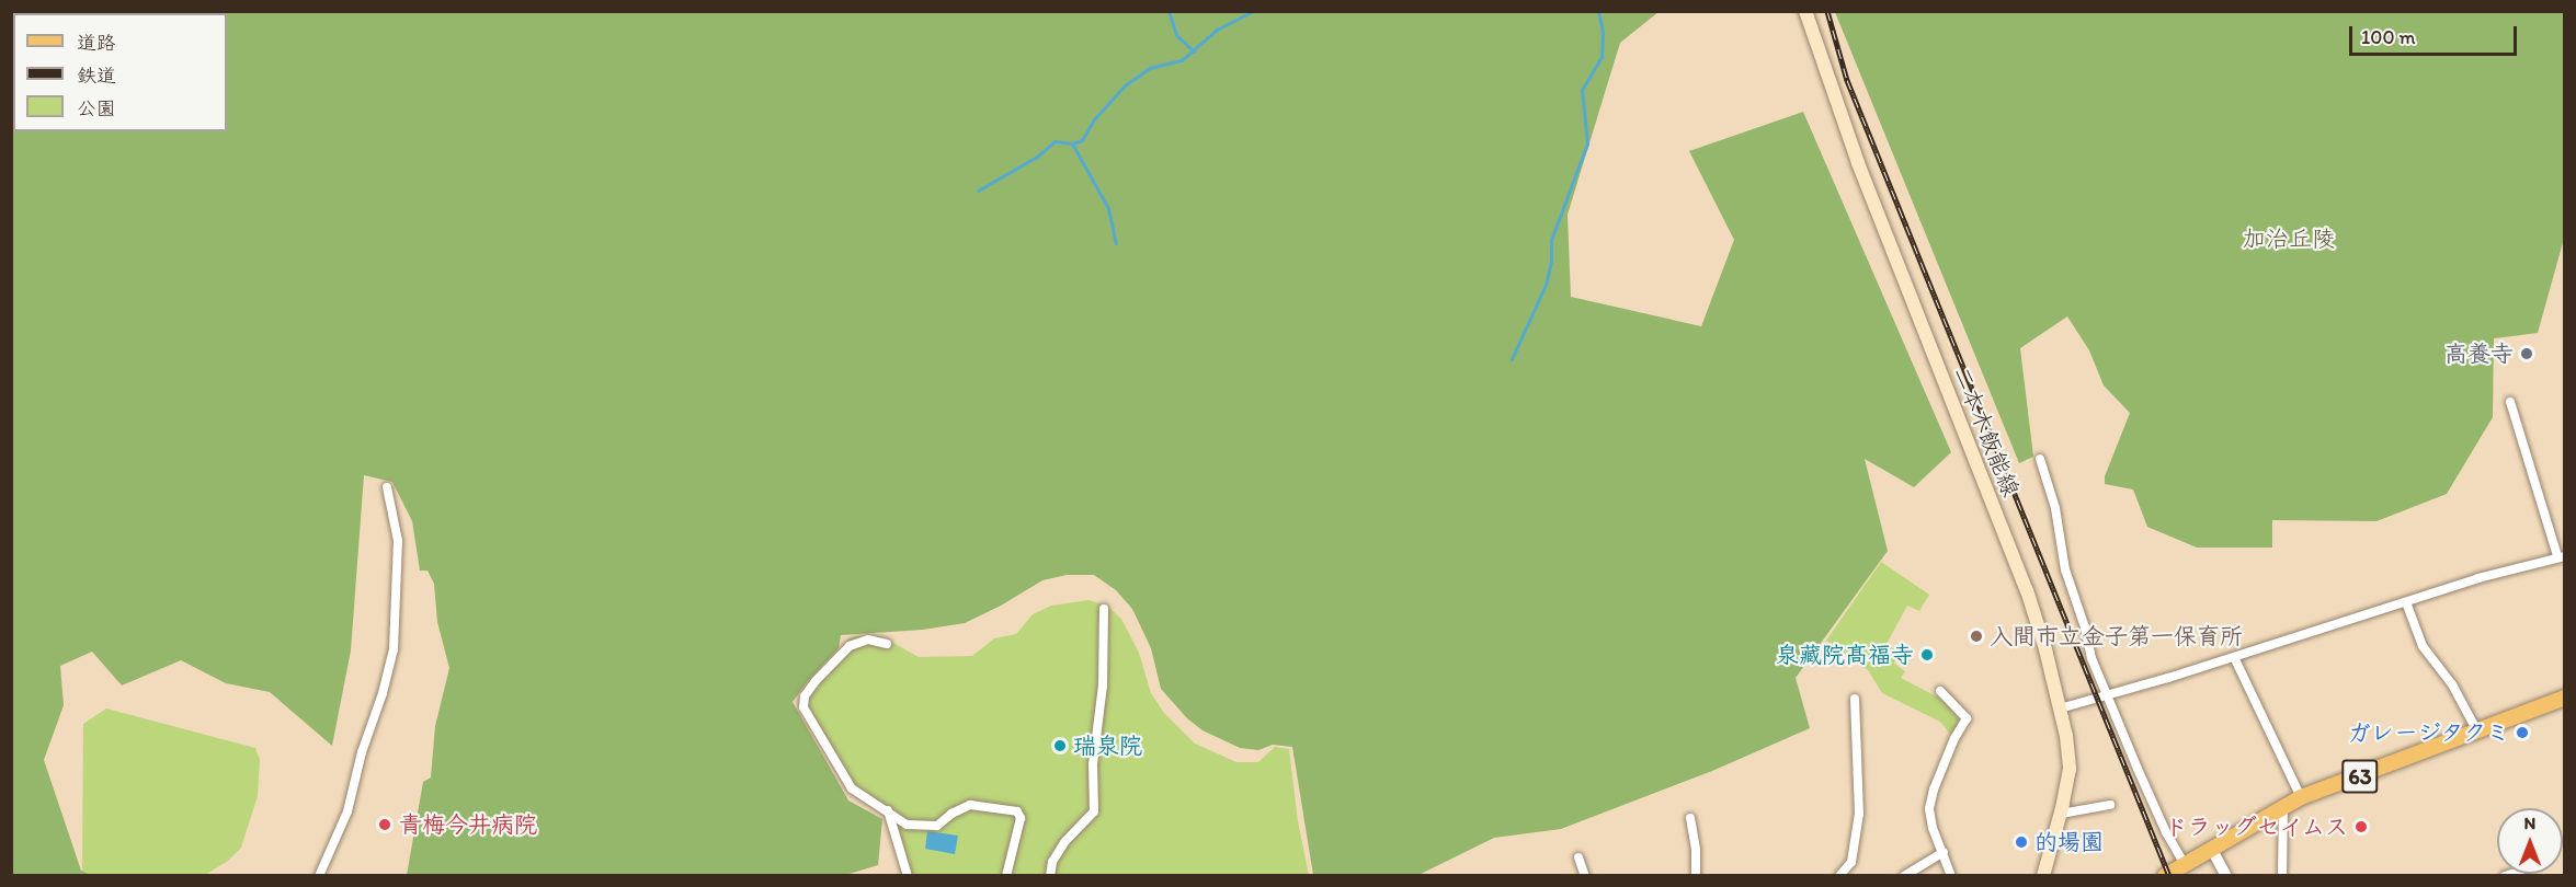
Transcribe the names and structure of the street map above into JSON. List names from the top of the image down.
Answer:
{
  "streets": {
    "main road": ["二本木飯能線", "63"]
  },
  "parks": ["加治丘陵"],
  "places": [
    "高養寺",
    "入間市立金子第一保育所",
    "泉藏院髙福寺",
    "ガレージタクミ",
    "瑞泉院",
    "青梅今井病院",
    "ドラッグセイムス",
    "的場園"
  ],
  "legend": ["道路", "鉄道", "公園"],
  "scale_bar": "100 m",
  "north": "top"
}
